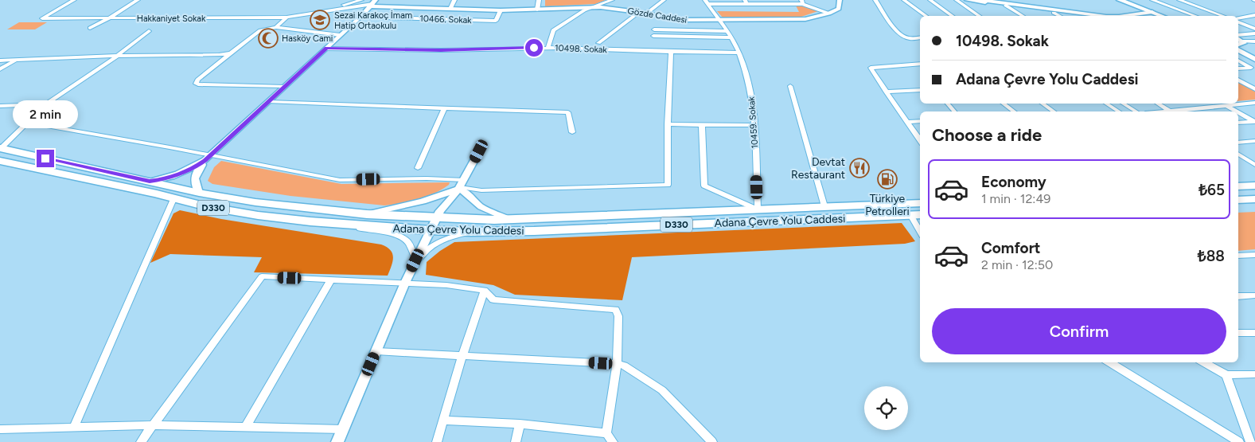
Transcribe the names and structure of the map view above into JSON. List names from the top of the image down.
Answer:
{
  "streets": {
    "highway": ["D330", "Adana Çevre Yolu Caddesi"],
    "street": [
      "Gözde Caddesi",
      "Hakkaniyet Sokak",
      "10466. Sokak",
      "10498. Sokak",
      "10459. Sokak"
    ]
  },
  "crossings": [
    ["Gözde Caddesi", "Hakkaniyet Sokak"],
    ["Gözde Caddesi", "10466. Sokak"],
    ["Gözde Caddesi", "10459. Sokak"],
    ["10498. Sokak", "10459. Sokak"],
    ["10459. Sokak", "Adana Çevre Yolu Caddesi"]
  ],
  "places": {
    "school or university": ["Sezai Karakoç İmam Hatip Ortaokulu"],
    "mosque": ["Hasköy Cami"],
    "restaurant": ["Devtat Restaurant"],
    "fuel station": ["Türkiye Petrolleri"]
  },
  "page": {
    "banner": ["10498. Sokak", "Adana Çevre Yolu Caddesi"],
    "bubble": "2 min",
    "heading": "Choose a ride",
    "list": [
      {
        "name": "Economy",
        "note": "1 min · 12:49",
        "value": "₺65"
      },
      {
        "name": "Comfort",
        "note": "2 min · 12:50",
        "value": "₺88"
      }
    ],
    "buttons": "Confirm"
  }
}
